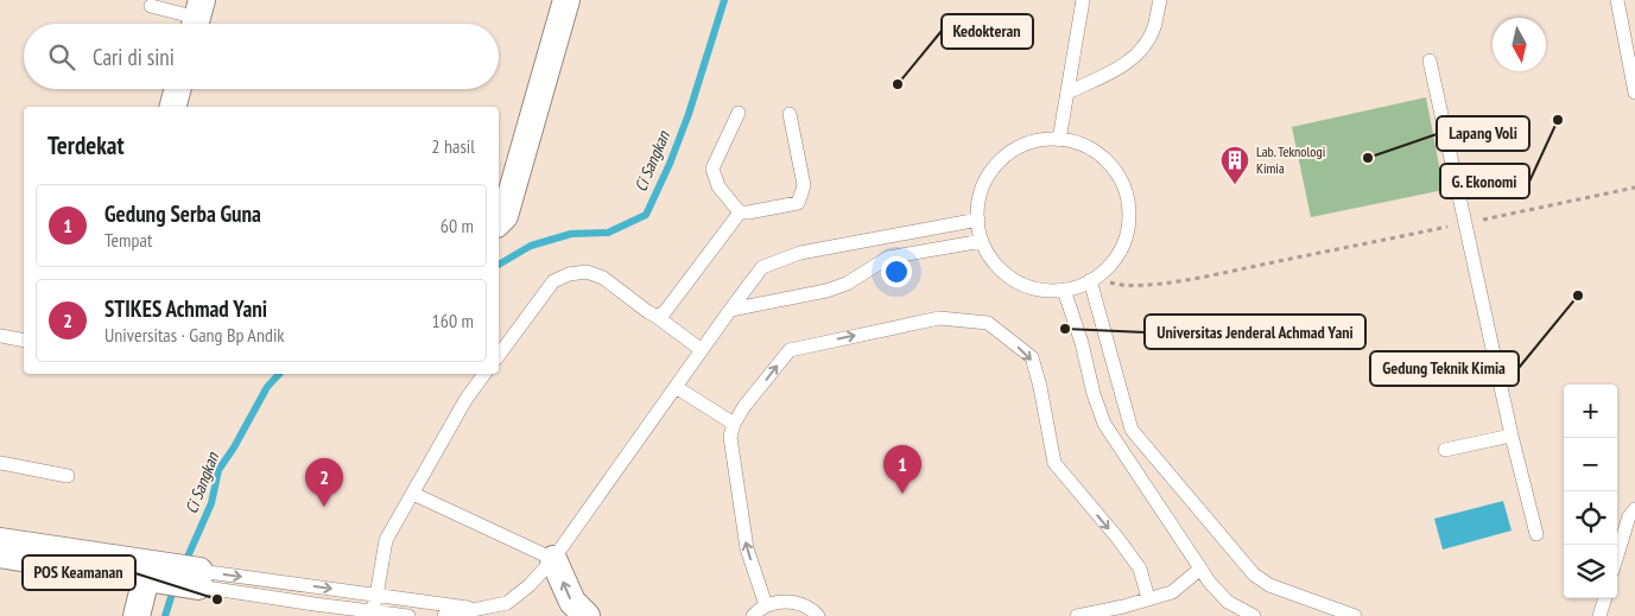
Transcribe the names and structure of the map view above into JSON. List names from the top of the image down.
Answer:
{
  "water": ["Ci Sangkan"],
  "places": {
    "other": [
      "Kedokteran",
      "G. Ekonomi",
      "Lapang Voli",
      "Gedung Teknik Kimia",
      "Universitas Jenderal Achmad Yani",
      "POS Keamanan"
    ],
    "building": ["Lab. Teknologi Kimia"]
  },
  "north": "bottom",
  "page": {
    "search": "Cari di sini",
    "heading": ["Terdekat", "2 hasil"],
    "list": [
      {
        "mark": "1",
        "name": "Gedung Serba Guna",
        "note": "Tempat",
        "value": "60 m"
      },
      {
        "mark": "2",
        "name": "STIKES Achmad Yani",
        "note": "Universitas · Gang Bp Andik",
        "value": "160 m"
      }
    ],
    "map_buttons": ["+", "−"],
    "pins": ["1", "2"]
  }
}
